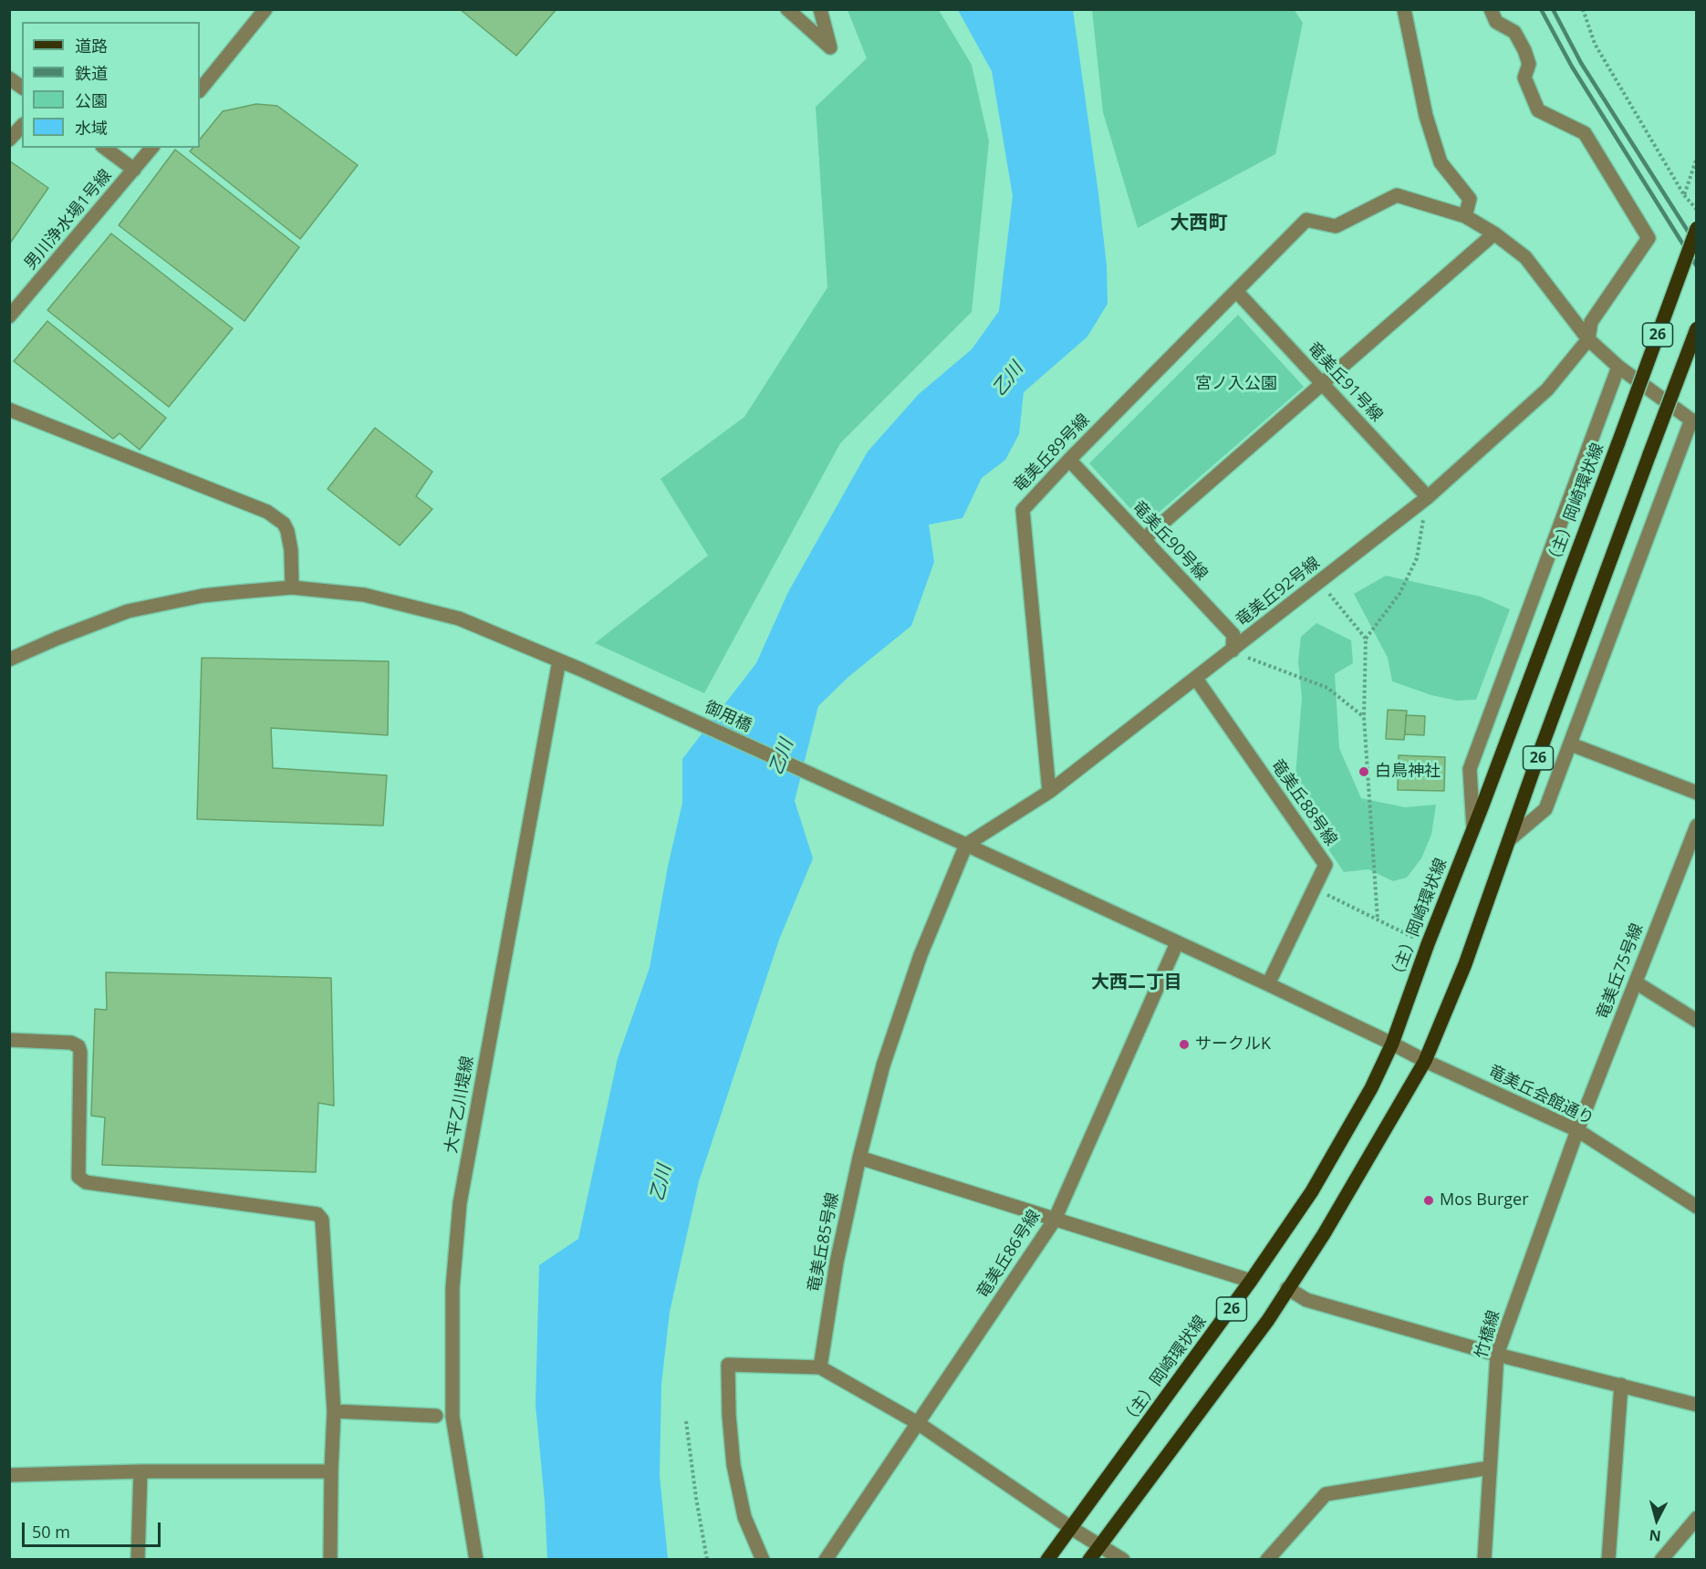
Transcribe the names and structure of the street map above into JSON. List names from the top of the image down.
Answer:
{
  "streets": {
    "main road": ["26", "（主）岡崎環状線"],
    "street": [
      "男川浄水場1号線",
      "竜美丘91号線",
      "竜美丘89号線",
      "竜美丘90号線",
      "竜美丘92号線",
      "御用橋",
      "竜美丘88号線",
      "竜美丘75号線",
      "竜美丘会館通り",
      "大平乙川堤線",
      "竜美丘85号線",
      "竜美丘86号線",
      "竹橋線"
    ]
  },
  "crossings": [
    ["26", "竜美丘会館通り"],
    ["竜美丘91号線", "竜美丘89号線"],
    ["竜美丘91号線", "竜美丘92号線"],
    ["竜美丘89号線", "竜美丘90号線"],
    ["竜美丘89号線", "竜美丘92号線"],
    ["（主）岡崎環状線", "竜美丘会館通り"],
    ["竜美丘90号線", "竜美丘92号線"],
    ["竜美丘92号線", "御用橋"],
    ["竜美丘92号線", "竜美丘88号線"],
    ["竜美丘92号線", "竜美丘85号線"],
    ["御用橋", "竜美丘会館通り"],
    ["御用橋", "大平乙川堤線"],
    ["御用橋", "竜美丘85号線"],
    ["御用橋", "竜美丘86号線"],
    ["竜美丘88号線", "竜美丘会館通り"],
    ["竜美丘75号線", "竜美丘会館通り"],
    ["竜美丘75号線", "竹橋線"],
    ["竜美丘会館通り", "竜美丘86号線"],
    ["竜美丘会館通り", "竹橋線"]
  ],
  "districts": ["大西町", "大西二丁目"],
  "water": ["乙川"],
  "parks": ["宮ノ入公園"],
  "places": ["白鳥神社", "サークルK", "Mos Burger"],
  "legend": [
    "道路",
    "鉄道",
    "公園",
    "水域"
  ],
  "scale_bar": "50 m",
  "north": "bottom"
}
